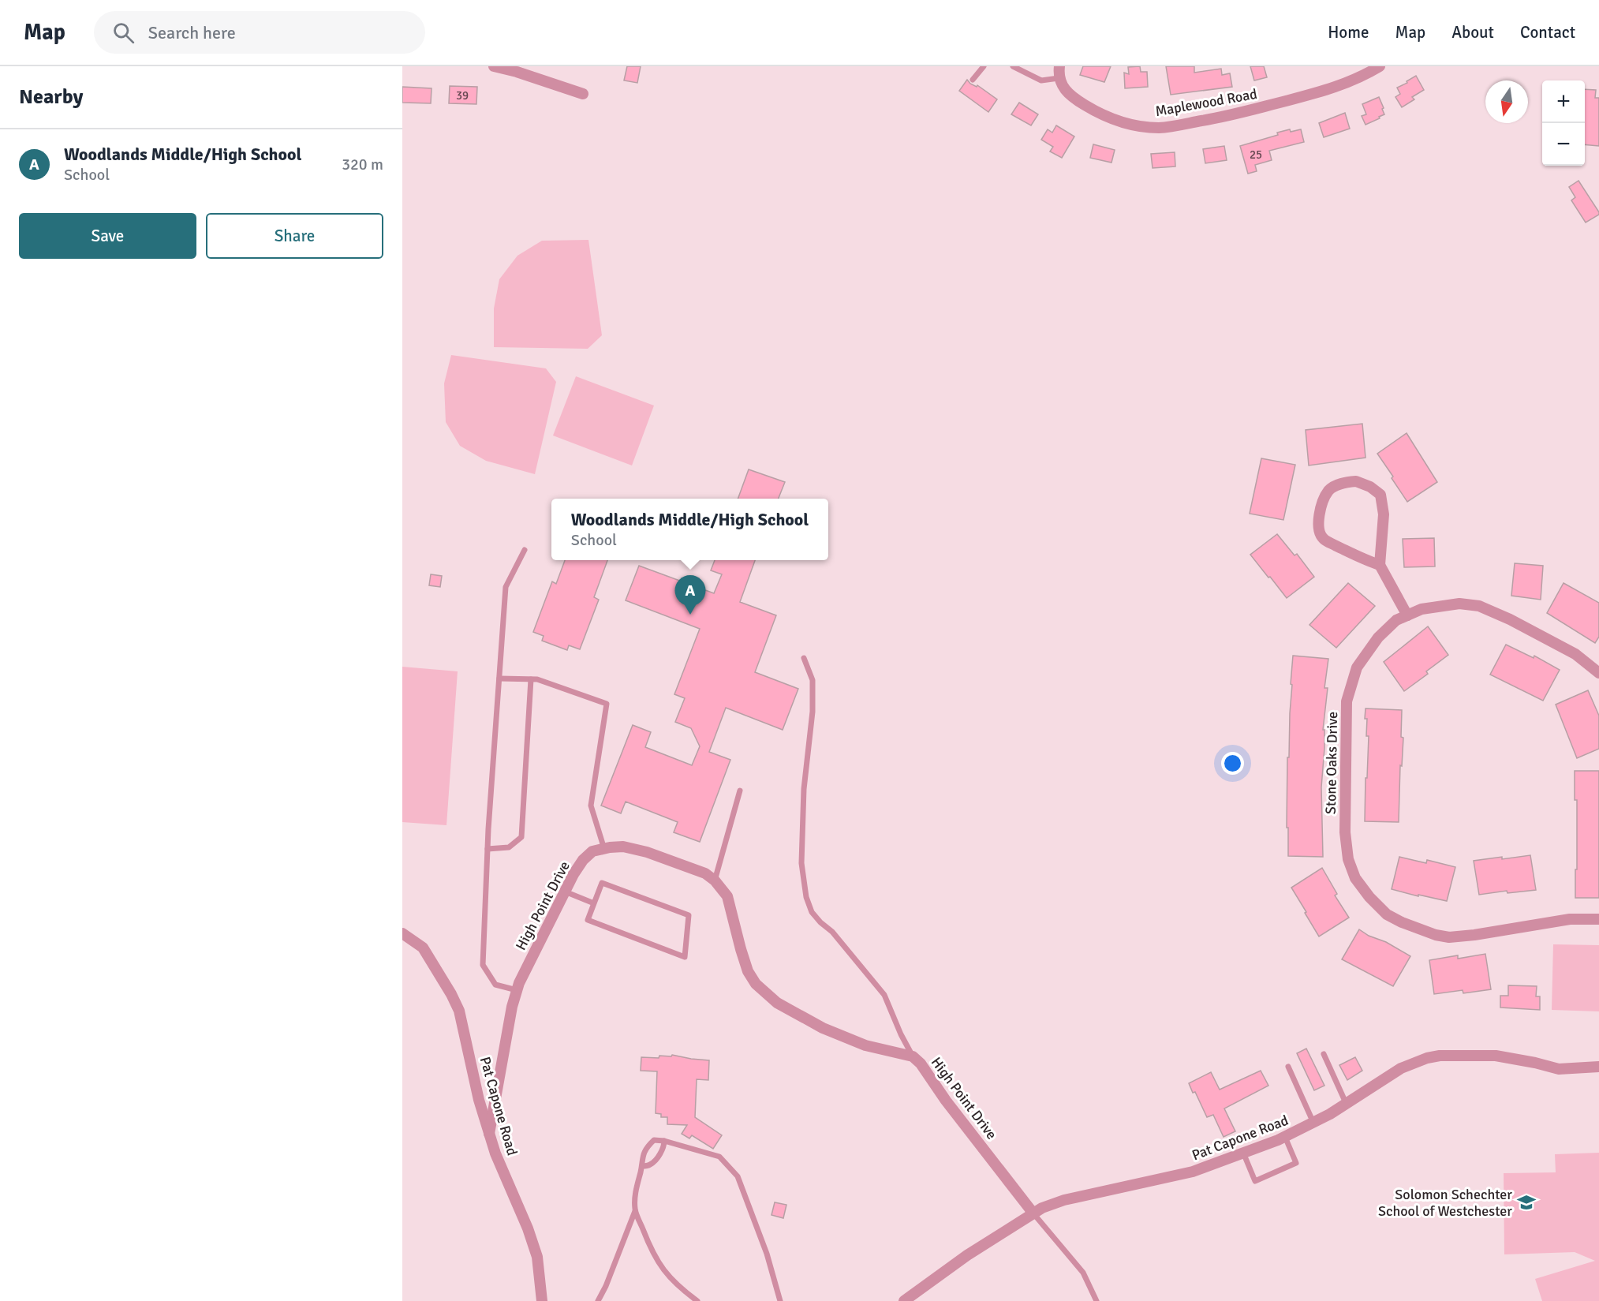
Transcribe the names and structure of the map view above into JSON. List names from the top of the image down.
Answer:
{
  "streets": {
    "street": [
      "Maplewood Road",
      "Stone Oaks Drive",
      "High Point Drive",
      "Pat Capone Road"
    ]
  },
  "crossings": [
    ["High Point Drive", "Pat Capone Road"]
  ],
  "places": {
    "school or university": ["Solomon Schechter School of Westchester"]
  },
  "house_numbers": ["39", "25"],
  "north": "bottom",
  "page": {
    "header": "Map",
    "search": "Search here",
    "nav": [
      "Home",
      "Map",
      "About",
      "Contact"
    ],
    "heading": "Nearby",
    "map_buttons": ["+", "−"],
    "list": [
      {
        "mark": "A",
        "name": "Woodlands Middle/High School",
        "note": "School",
        "value": "320 m"
      }
    ],
    "buttons": ["Save", "Share"],
    "popup": ["Woodlands Middle/High School", "School"],
    "pins": "A"
  }
}
